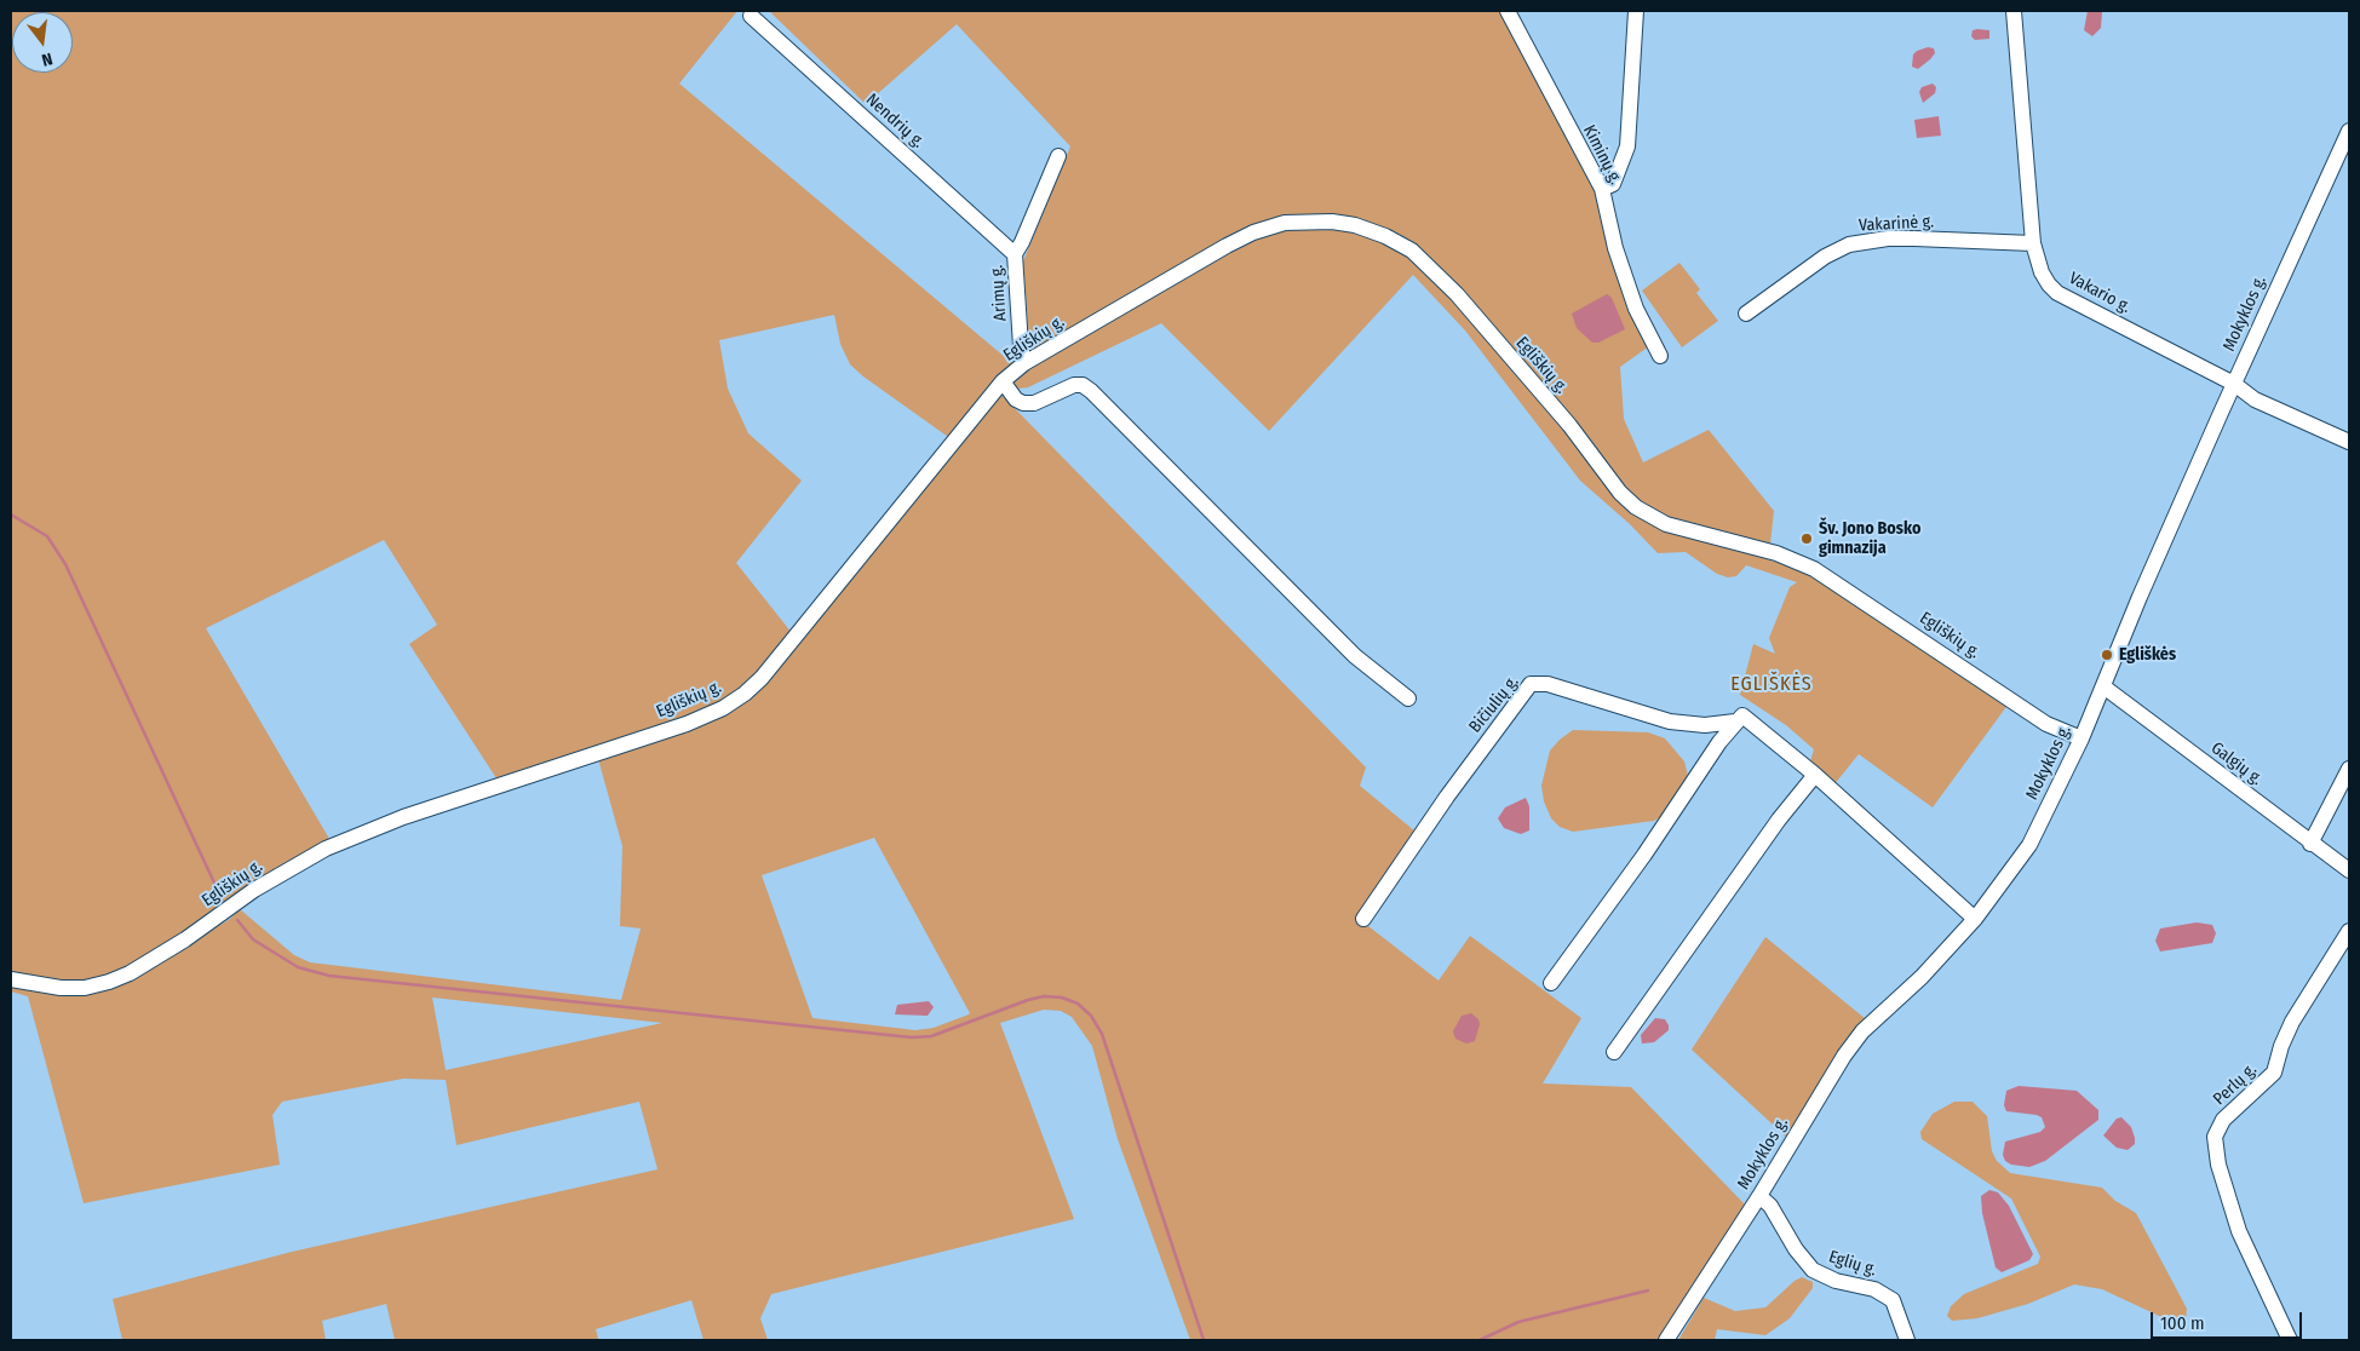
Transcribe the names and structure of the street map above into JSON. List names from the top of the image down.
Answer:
{
  "streets": {
    "street": [
      "Nendrių g.",
      "Kiminų g.",
      "Vakarinė g.",
      "Arimų g.",
      "Vakario g.",
      "Mokyklos g.",
      "Egliškių g.",
      "Bičiulių g.",
      "Galgių g.",
      "Perlų g.",
      "Eglių g."
    ]
  },
  "crossings": [
    ["Nendrių g.", "Arimų g."],
    ["Vakarinė g.", "Vakario g."],
    ["Arimų g.", "Egliškių g."],
    ["Vakario g.", "Mokyklos g."],
    ["Mokyklos g.", "Egliškių g."],
    ["Mokyklos g.", "Galgių g."],
    ["Mokyklos g.", "Eglių g."]
  ],
  "districts": ["EGLIŠKĖS"],
  "places": ["Šv. Jono Bosko gimnazija", "Egliškės"],
  "scale_bar": "100 m",
  "north": "bottom"
}
